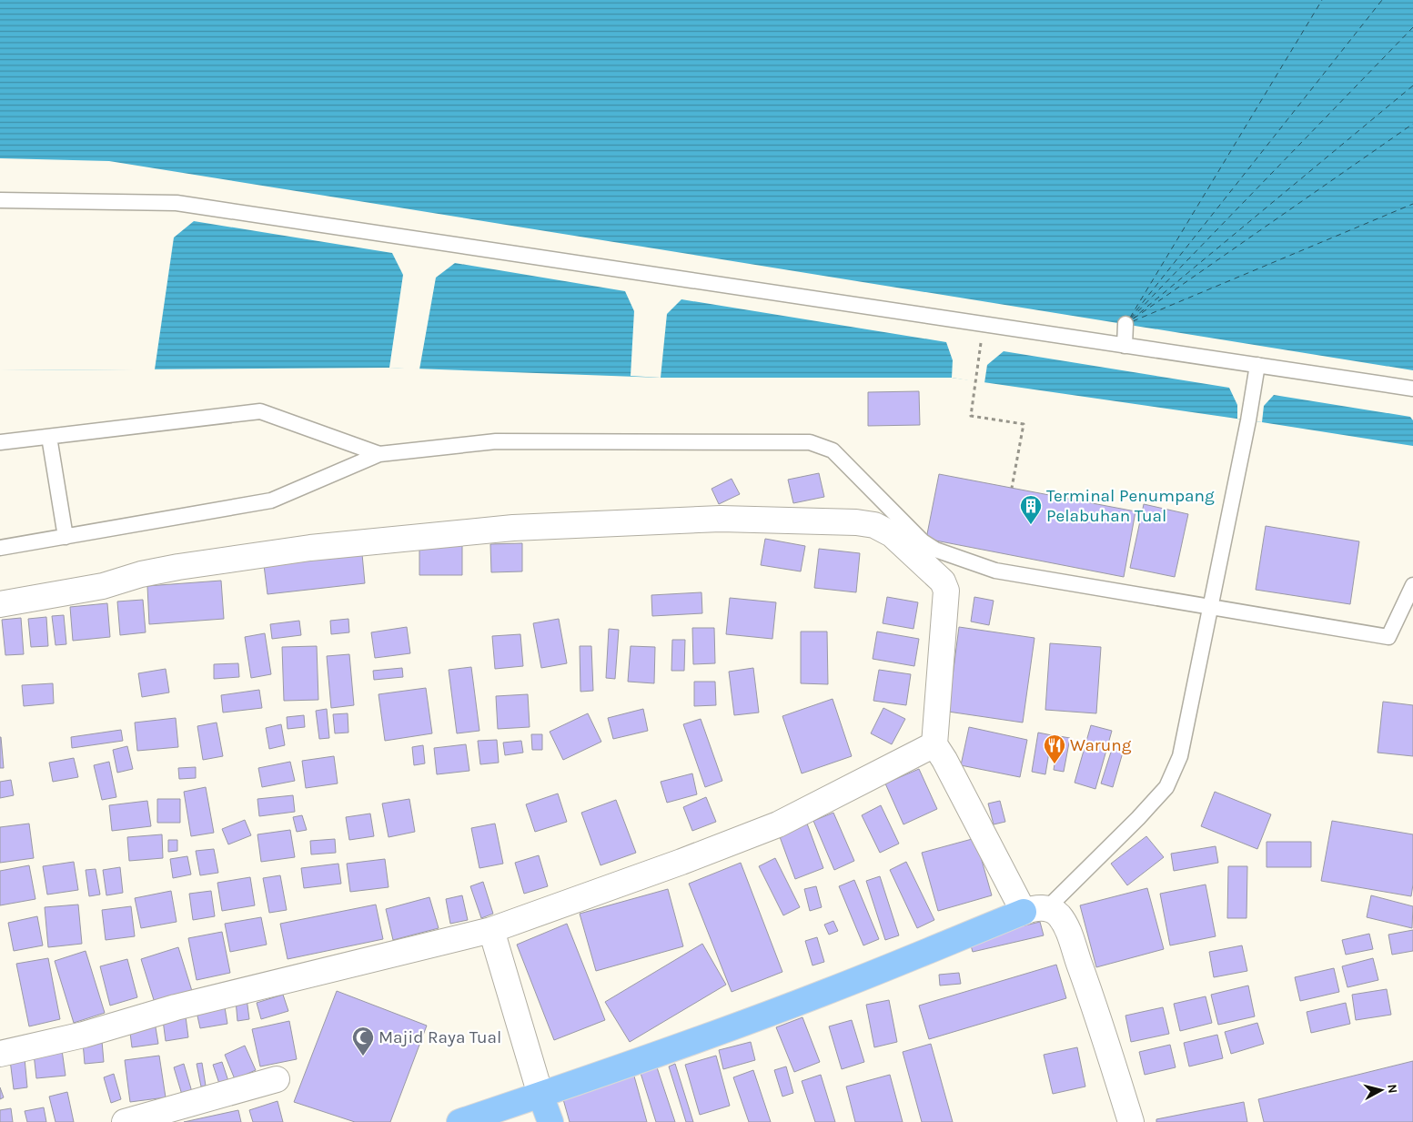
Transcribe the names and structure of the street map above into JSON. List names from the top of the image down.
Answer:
{
  "places": {
    "building": ["Terminal Penumpang Pelabuhan Tual"],
    "restaurant": ["Warung"],
    "mosque": ["Majid Raya Tual"]
  },
  "north": "right"
}
